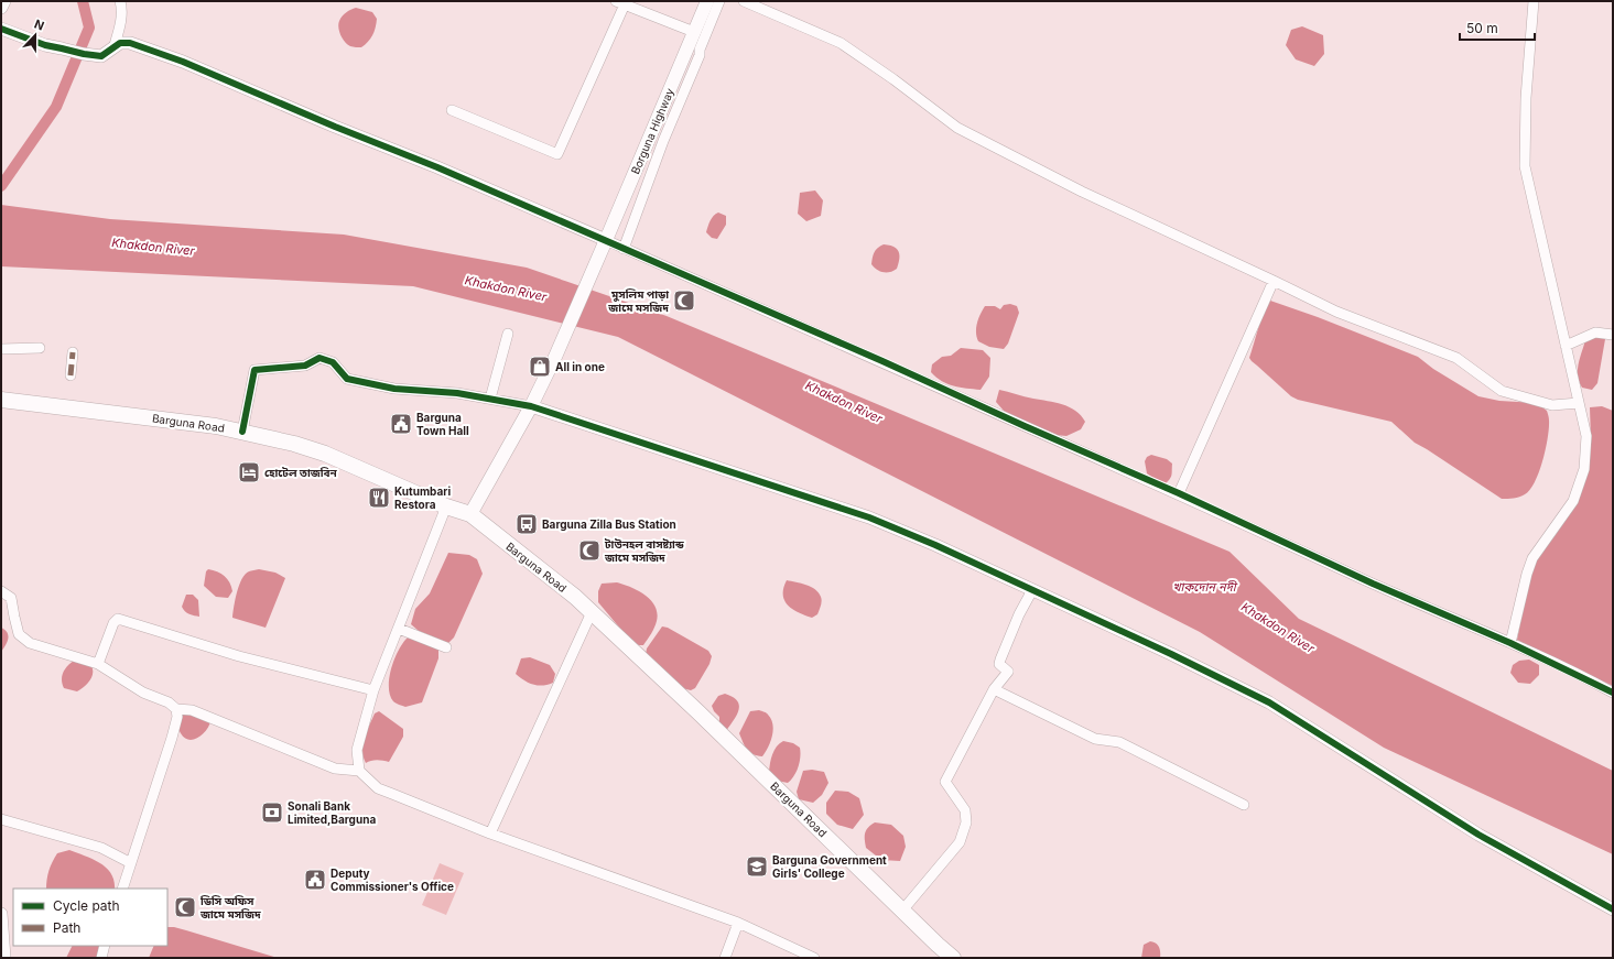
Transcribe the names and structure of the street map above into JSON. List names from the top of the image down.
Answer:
{
  "streets": {
    "main road": ["Borguna Highway", "Barguna Road"]
  },
  "crossings": [
    ["Borguna Highway", "Barguna Road"]
  ],
  "water": ["Khakdon River", "খাকদোন নদী"],
  "places": {
    "mosque": ["মুসলিম পাড়া জামে মসজিদ", "টাউনহল বাসষ্ট্যান্ড জামে মসজিদ", "ডিসি অফিস জামে মসজিদ"],
    "shop": ["All in one"],
    "public building": ["Barguna Town Hall", "Deputy Commissioner's Office"],
    "hotel": ["হোটেল তাজবিন"],
    "restaurant": ["Kutumbari Restora"],
    "bus stop": ["Barguna Zilla Bus Station"],
    "bank": ["Sonali Bank Limited,Barguna"],
    "school or university": ["Barguna Government Girls' College"]
  },
  "legend": ["Cycle path", "Path"],
  "scale_bar": "50 m",
  "north": "top"
}
